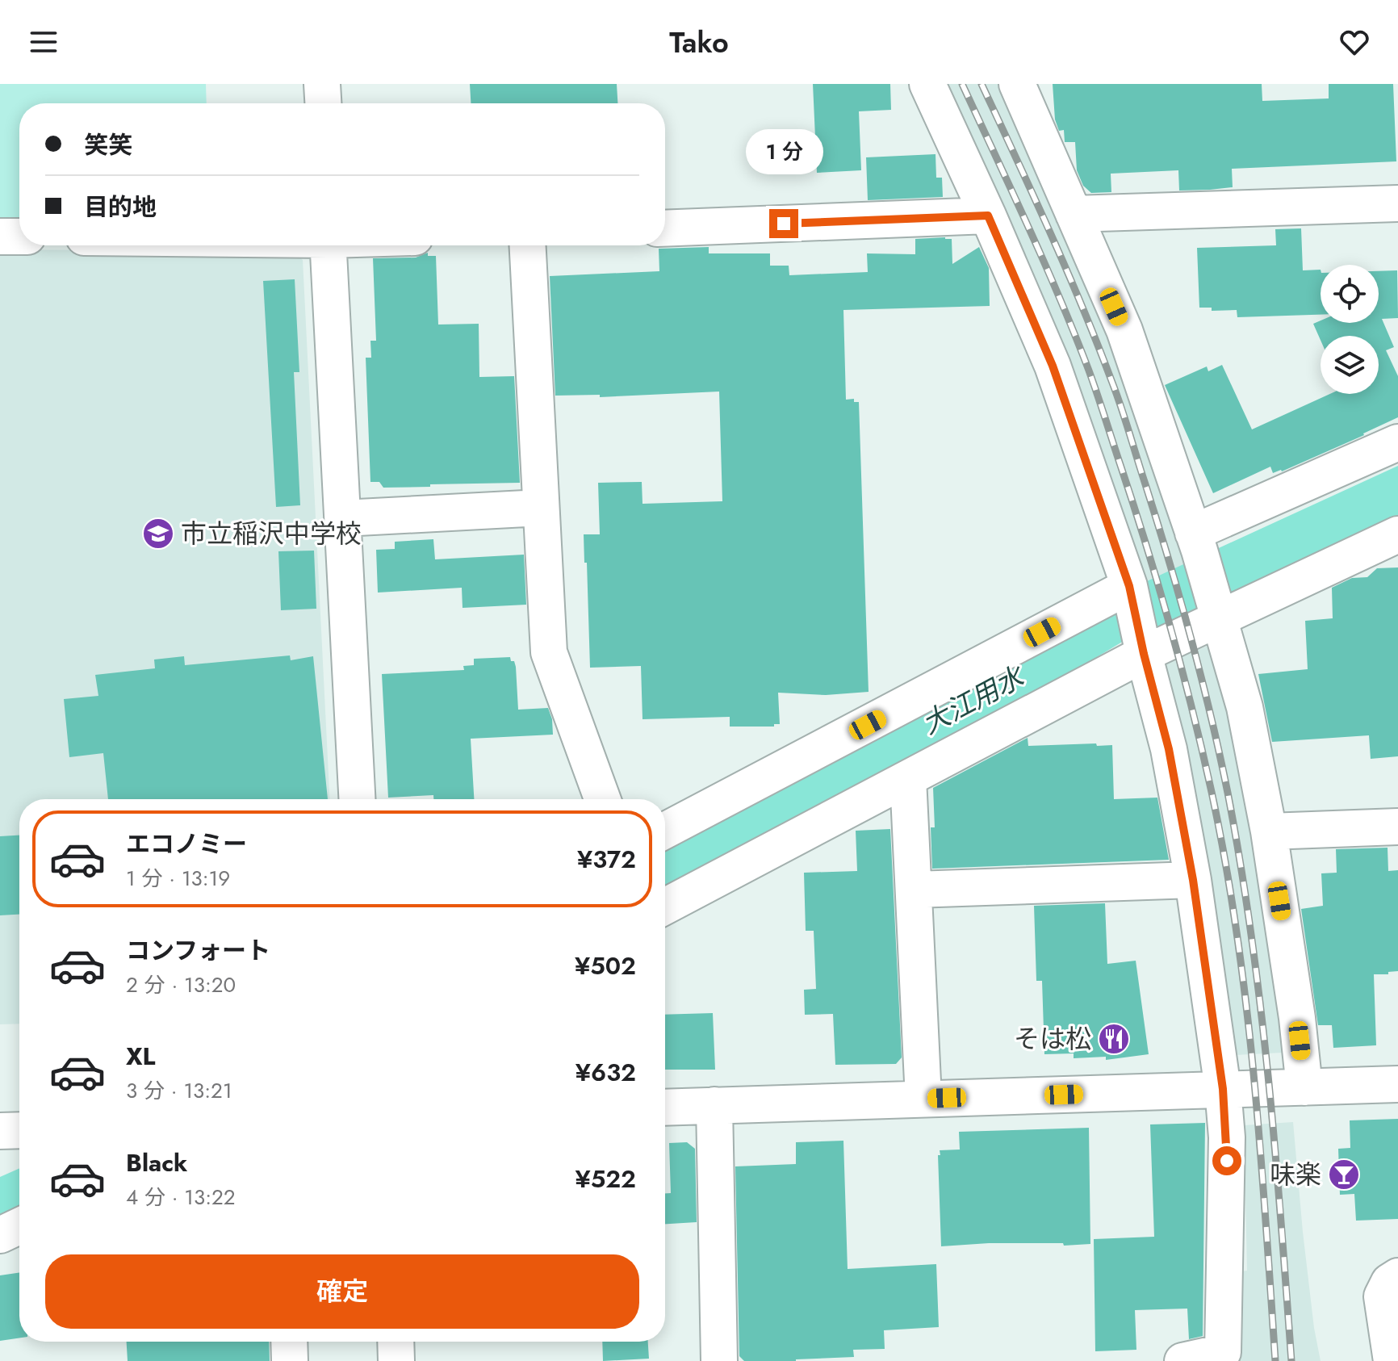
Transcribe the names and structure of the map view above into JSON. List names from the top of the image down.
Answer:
{
  "water": ["大江用水"],
  "places": {
    "school or university": ["市立稲沢中学校"],
    "restaurant": ["そは松"],
    "bar": ["味楽"]
  },
  "page": {
    "header": "Tako",
    "banner": ["笑笑", "目的地"],
    "bubble": "1 分",
    "list": [
      {
        "name": "エコノミー",
        "note": "1 分 · 13:19",
        "value": "¥372"
      },
      {
        "name": "コンフォート",
        "note": "2 分 · 13:20",
        "value": "¥502"
      },
      {
        "name": "XL",
        "note": "3 分 · 13:21",
        "value": "¥632"
      },
      {
        "name": "Black",
        "note": "4 分 · 13:22",
        "value": "¥522"
      }
    ],
    "buttons": "確定"
  }
}
